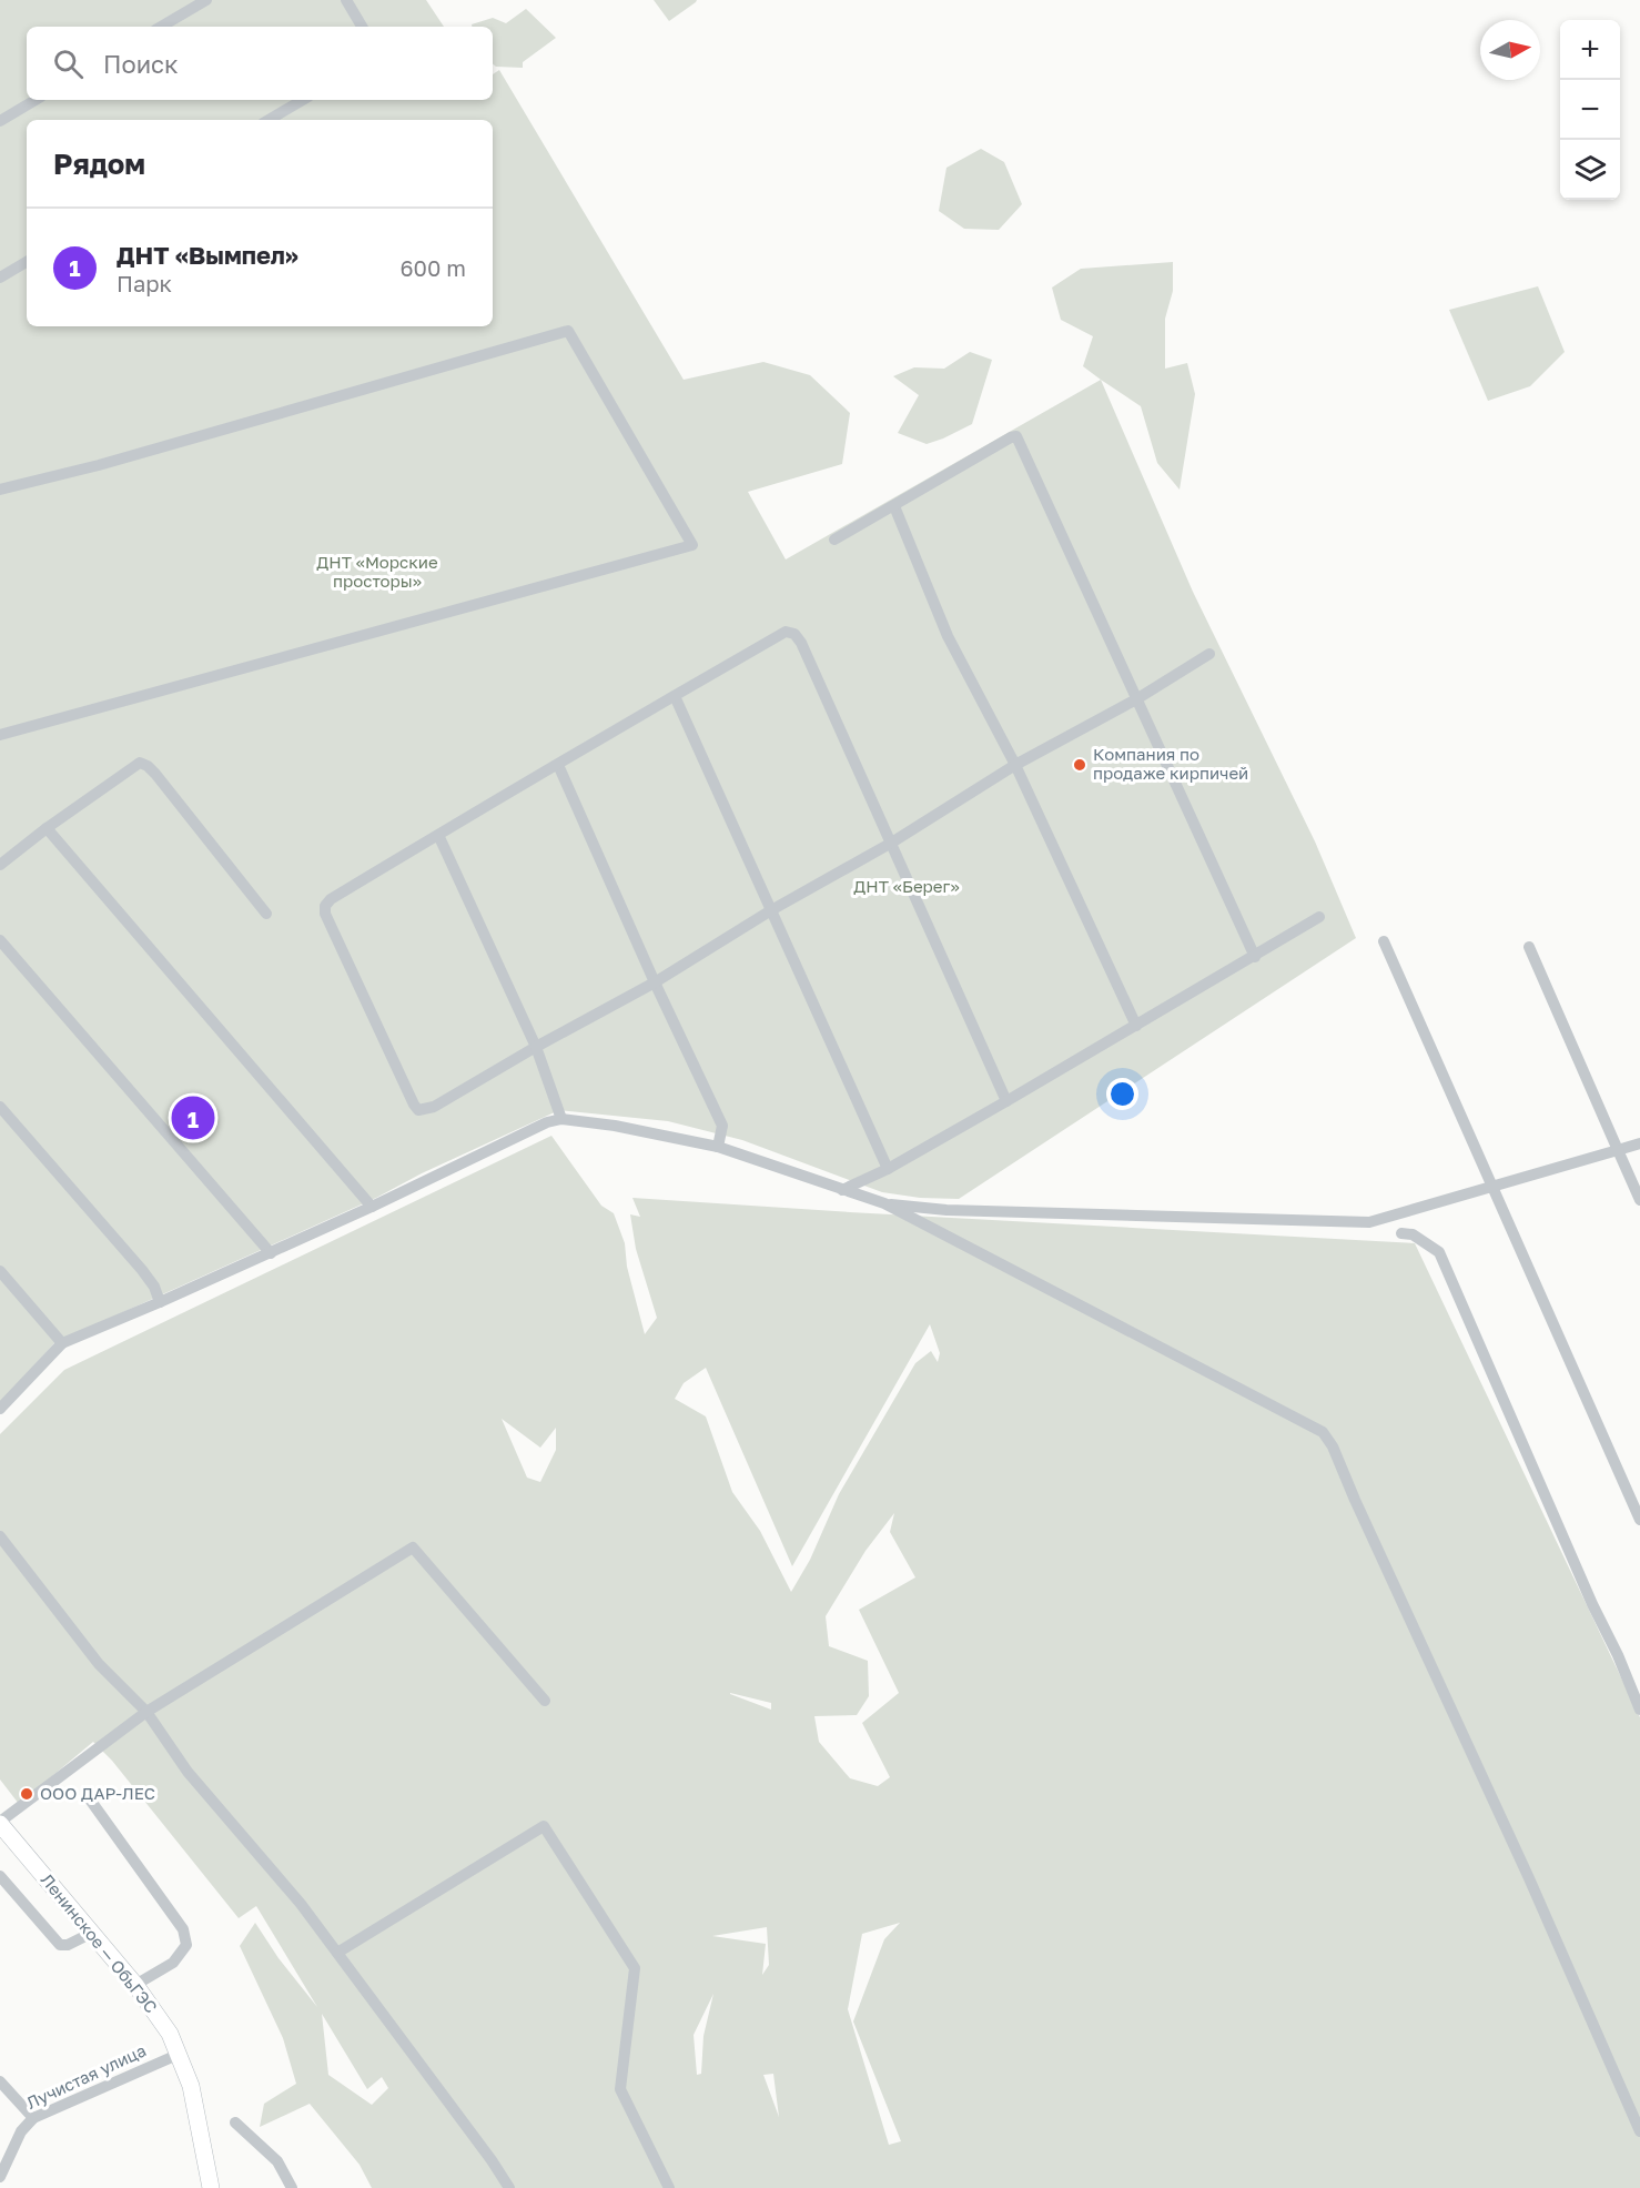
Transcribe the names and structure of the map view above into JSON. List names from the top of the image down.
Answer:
{
  "streets": {
    "main road": ["Ленинское — ОбьГЭС"],
    "street": ["Лучистая улица"]
  },
  "crossings": [
    ["Ленинское — ОбьГЭС", "Лучистая улица"]
  ],
  "parks": ["ДНТ «Морские просторы»", "ДНТ «Берег»"],
  "places": ["Компания по продаже кирпичей", "ООО ДАР-ЛЕС"],
  "north": "right",
  "page": {
    "map_buttons": ["+", "−"],
    "search": "Поиск",
    "heading": "Рядом",
    "list": [
      {
        "mark": "1",
        "name": "ДНТ «Вымпел»",
        "note": "Парк",
        "value": "600 m"
      }
    ],
    "pins": "1"
  }
}
